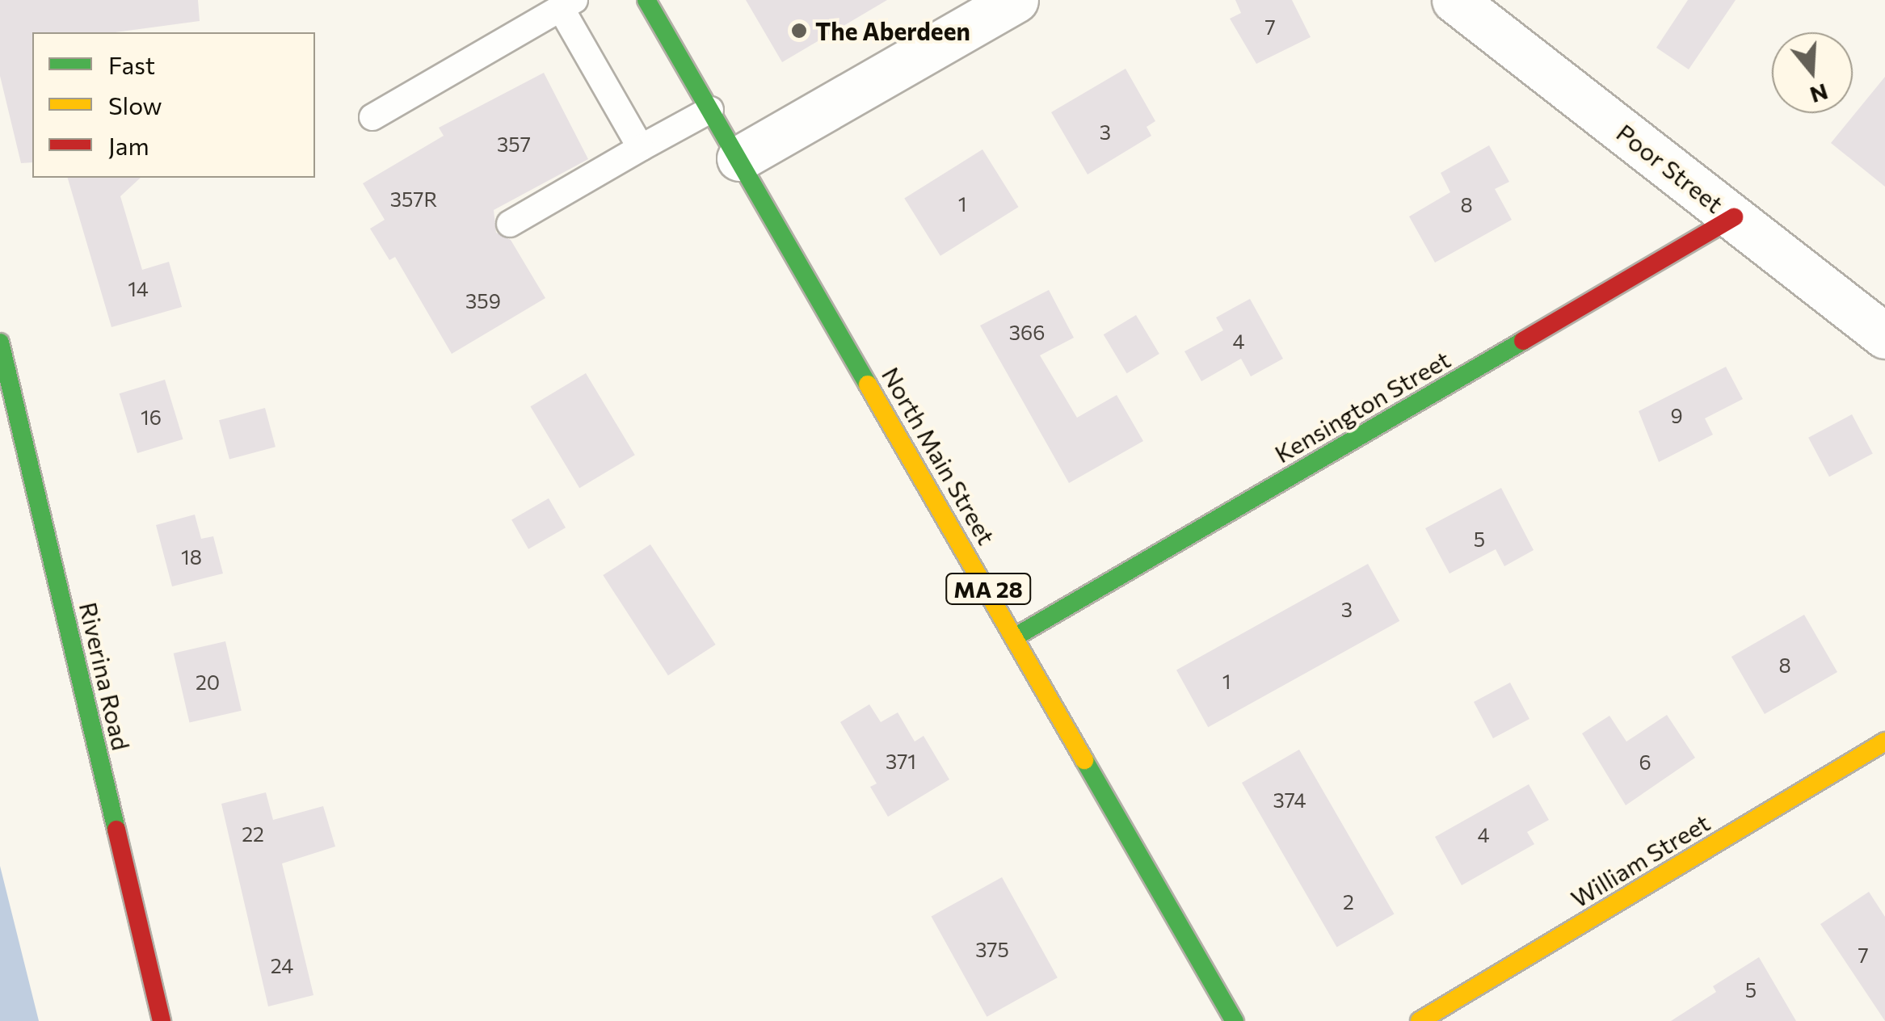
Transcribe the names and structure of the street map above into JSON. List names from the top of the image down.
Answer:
{
  "streets": {
    "street": [
      "Poor Street",
      "Kensington Street",
      "North Main Street",
      "MA 28",
      "Riverina Road",
      "William Street"
    ]
  },
  "crossings": [
    ["Poor Street", "Kensington Street"],
    ["Kensington Street", "North Main Street"]
  ],
  "places": ["The Aberdeen"],
  "house_numbers": [
    "7",
    "3",
    "357",
    "357R",
    "1",
    "8",
    "14",
    "359",
    "366",
    "4",
    "9",
    "16",
    "5",
    "18",
    "3",
    "8",
    "1",
    "20",
    "371",
    "6",
    "374",
    "22",
    "4",
    "2",
    "375",
    "7",
    "24",
    "5"
  ],
  "legend": ["Fast", "Slow", "Jam"],
  "north": "bottom"
}
